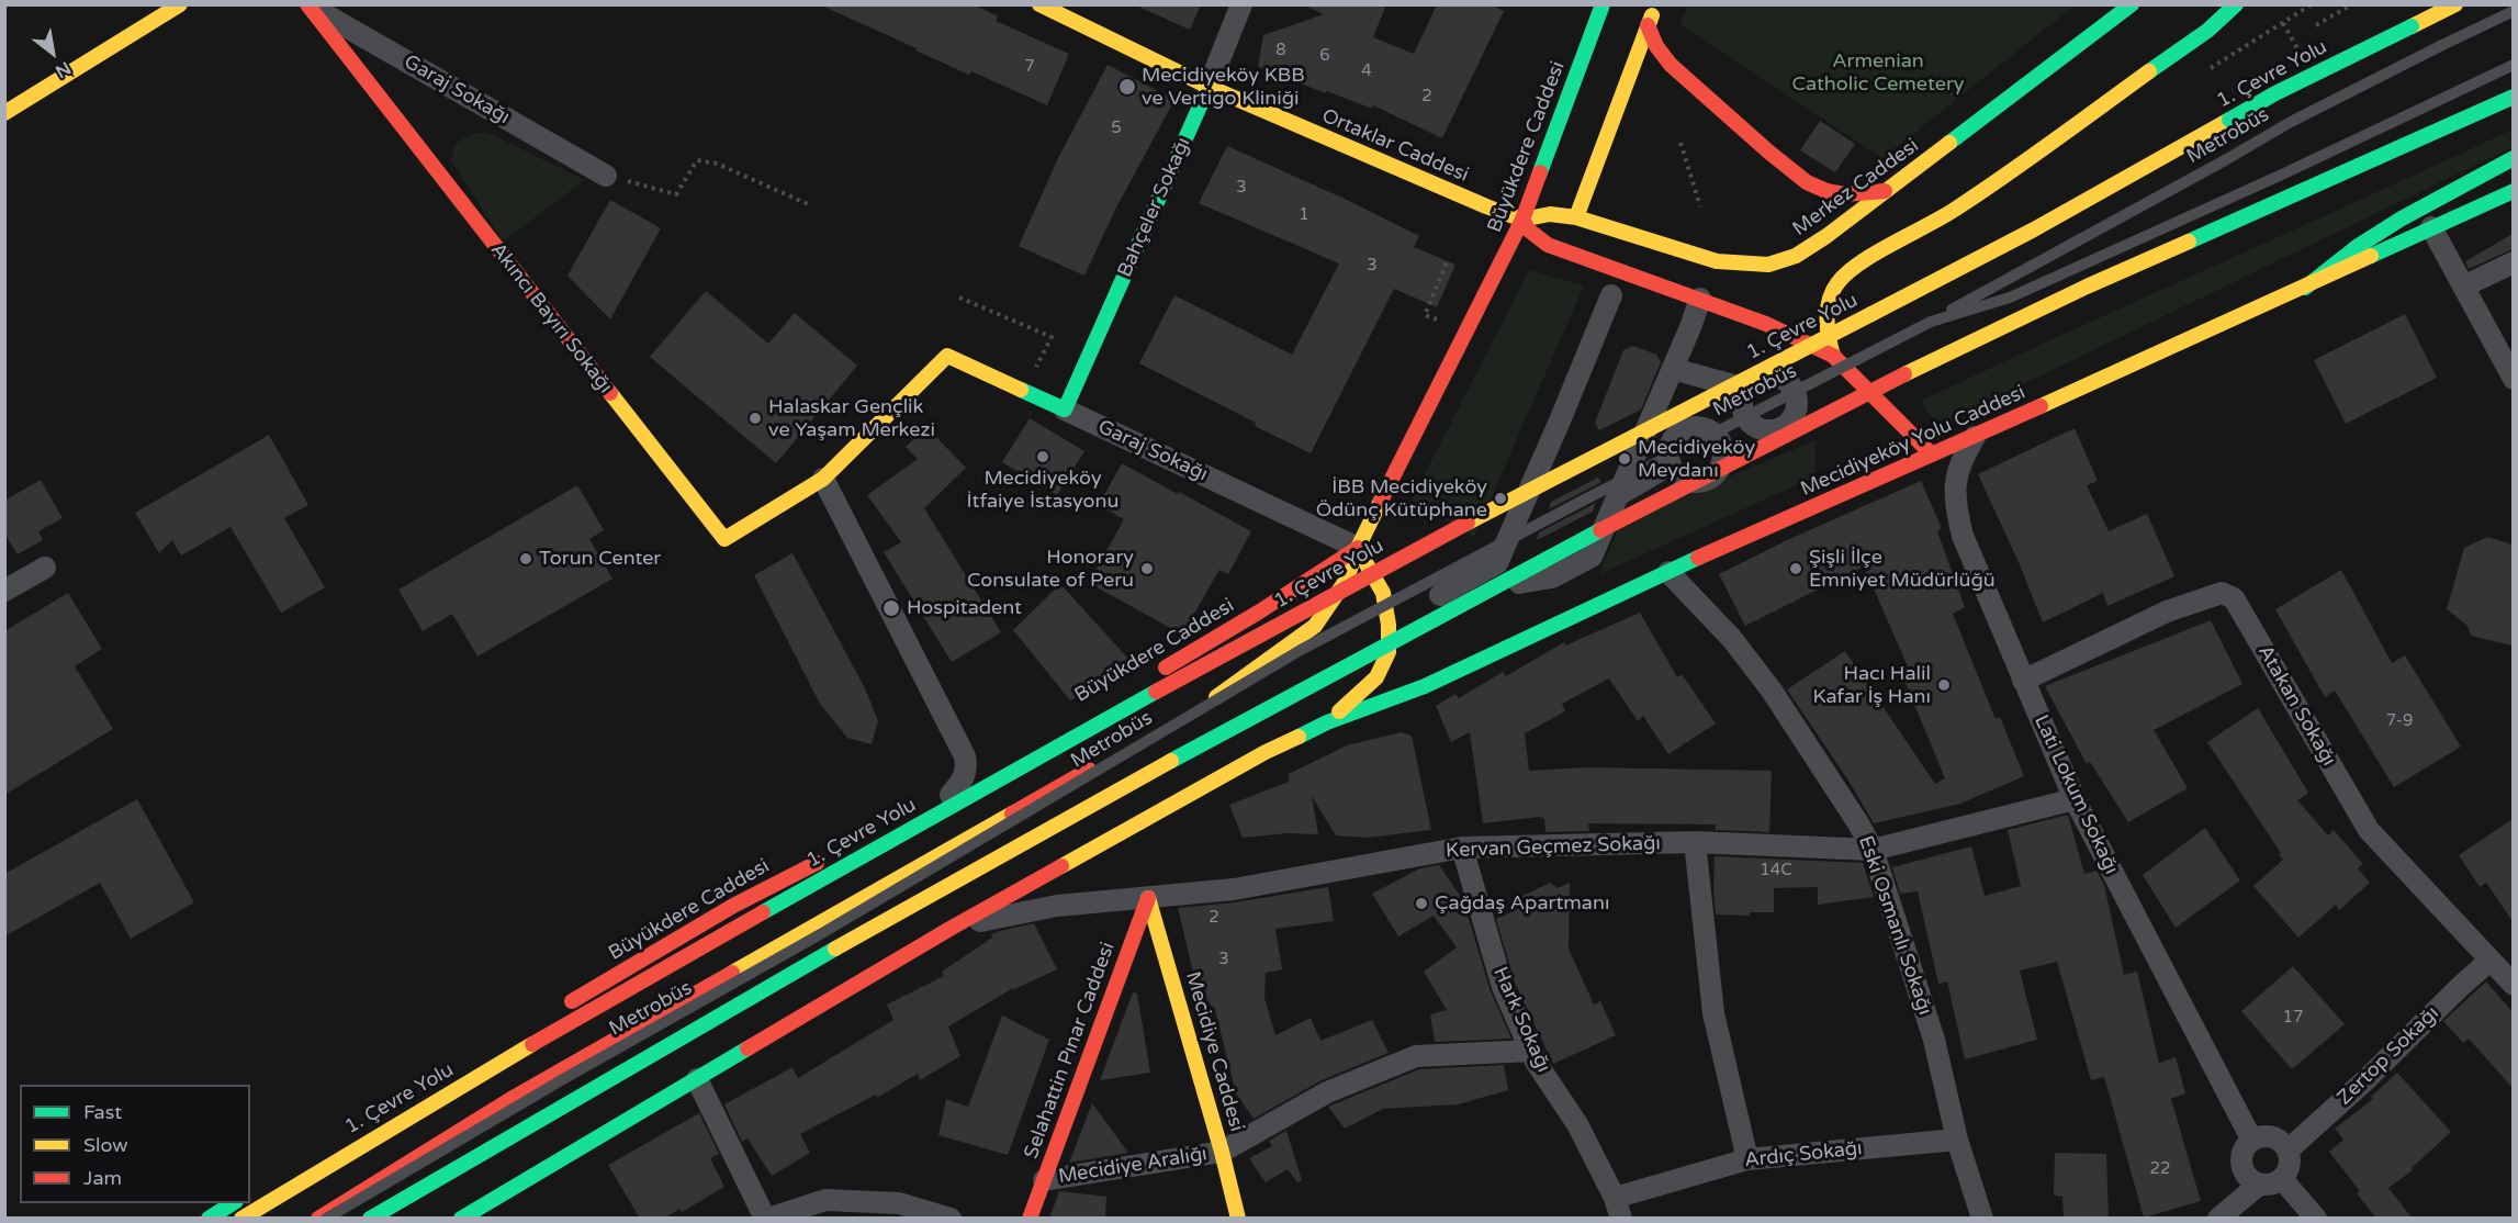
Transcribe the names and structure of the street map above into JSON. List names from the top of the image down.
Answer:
{
  "streets": {
    "main road": [
      "1. Çevre Yolu",
      "Garaj Sokağı",
      "Ortaklar Caddesi",
      "Büyükdere Caddesi",
      "Merkez Caddesi",
      "Bahçeler Sokağı",
      "Akıncı Bayırı Sokağı",
      "Mecidiyeköy Yolu Caddesi",
      "Selahattin Pınar Caddesi",
      "Mecidiye Caddesi"
    ],
    "street": [
      "Atakan Sokağı",
      "Lati Lokum Sokağı",
      "Kervan Geçmez Sokağı",
      "Eski Osmanlı Sokağı",
      "Hark Sokağı",
      "Zertop Sokağı",
      "Ardıç Sokağı",
      "Mecidiye Aralığı"
    ],
    "lane": ["Metrobüs"]
  },
  "crossings": [
    ["Garaj Sokağı", "Büyükdere Caddesi"],
    ["Garaj Sokağı", "Bahçeler Sokağı"],
    ["Garaj Sokağı", "Akıncı Bayırı Sokağı"],
    ["Ortaklar Caddesi", "Büyükdere Caddesi"],
    ["Ortaklar Caddesi", "Merkez Caddesi"],
    ["Ortaklar Caddesi", "Bahçeler Sokağı"],
    ["Büyükdere Caddesi", "Merkez Caddesi"],
    ["Mecidiyeköy Yolu Caddesi", "Lati Lokum Sokağı"],
    ["Mecidiyeköy Yolu Caddesi", "Eski Osmanlı Sokağı"],
    ["Atakan Sokağı", "Lati Lokum Sokağı"],
    ["Atakan Sokağı", "Zertop Sokağı"],
    ["Lati Lokum Sokağı", "Kervan Geçmez Sokağı"],
    ["Lati Lokum Sokağı", "Zertop Sokağı"],
    ["Kervan Geçmez Sokağı", "Eski Osmanlı Sokağı"],
    ["Kervan Geçmez Sokağı", "Hark Sokağı"],
    ["Kervan Geçmez Sokağı", "Selahattin Pınar Caddesi"],
    ["Kervan Geçmez Sokağı", "Mecidiye Caddesi"],
    ["Eski Osmanlı Sokağı", "Ardıç Sokağı"],
    ["Hark Sokağı", "Ardıç Sokağı"],
    ["Selahattin Pınar Caddesi", "Mecidiye Caddesi"],
    ["Selahattin Pınar Caddesi", "Mecidiye Aralığı"],
    ["Mecidiye Caddesi", "Mecidiye Aralığı"]
  ],
  "parks": ["Armenian Catholic Cemetery"],
  "places": [
    "Mecidiyeköy KBB ve Vertigo Kliniği",
    "Halaskar Gençlik ve Yaşam Merkezi",
    "Mecidiyeköy İtfaiye İstasyonu",
    "Mecidiyeköy Meydanı",
    "İBB Mecidiyeköy Ödünç Kütüphane",
    "Torun Center",
    "Honorary Consulate of Peru",
    "Şişli İlçe Emniyet Müdürlüğü",
    "Hospitadent",
    "Hacı Halil Kafar İş Hanı",
    "Çağdaş Apartmanı"
  ],
  "house_numbers": [
    "8",
    "6",
    "7",
    "4",
    "2",
    "5",
    "3",
    "1",
    "3",
    "7-9",
    "14C",
    "2",
    "3",
    "17",
    "22"
  ],
  "legend": ["Fast", "Slow", "Jam"],
  "north": "bottom right"
}
